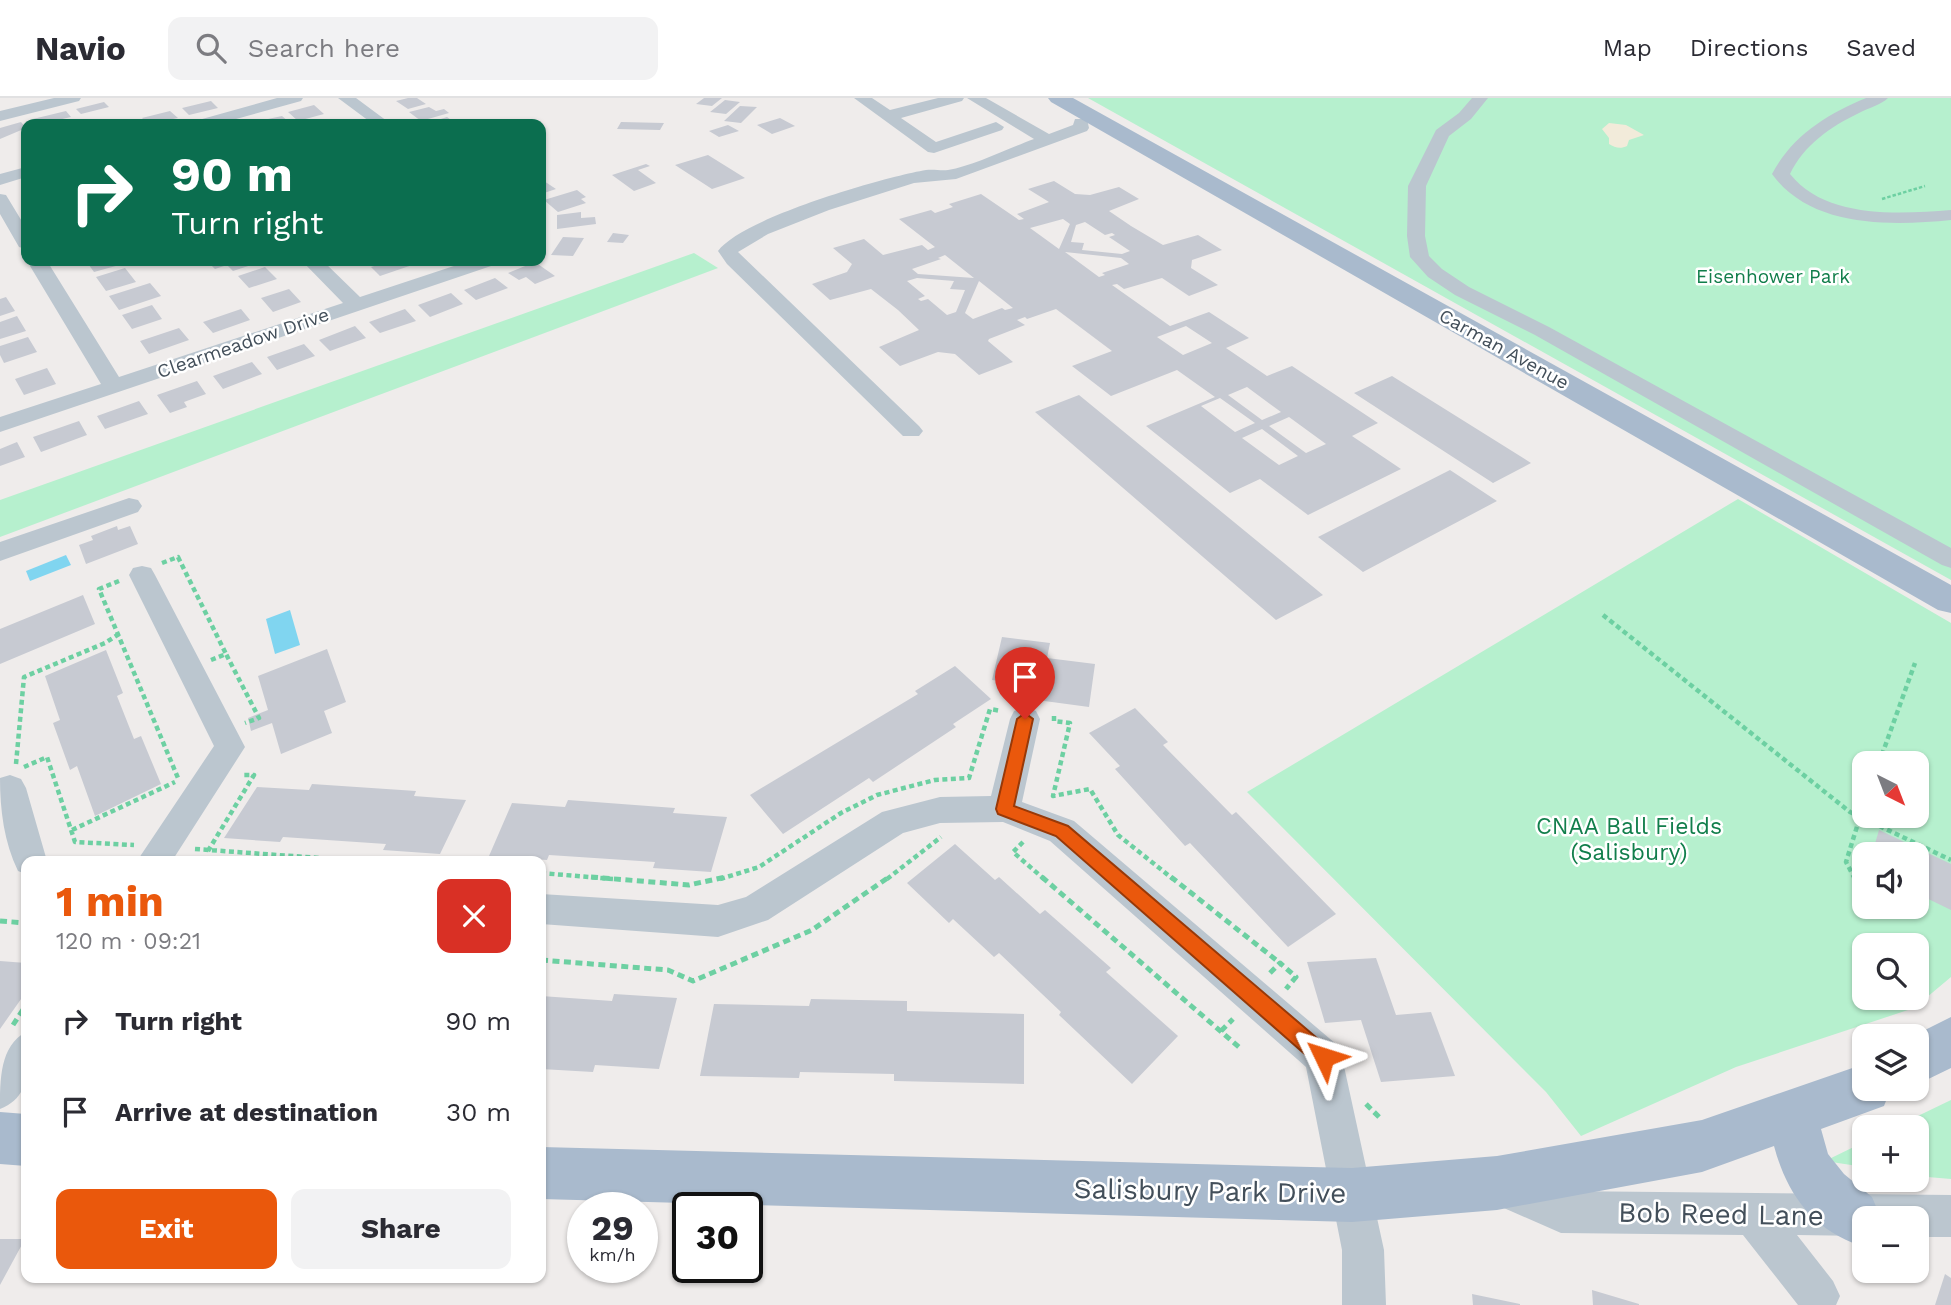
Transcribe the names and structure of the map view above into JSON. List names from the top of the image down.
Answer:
{
  "streets": {
    "main road": ["Carman Avenue", "Salisbury Park Drive"],
    "street": ["Clearmeadow Drive", "Bob Reed Lane"]
  },
  "crossings": [
    ["Salisbury Park Drive", "Bob Reed Lane"]
  ],
  "parks": ["Eisenhower Park", "CNAA Ball Fields (Salisbury)"],
  "north": "bottom right",
  "page": {
    "header": "Navio",
    "search": "Search here",
    "nav": ["Map", "Directions", "Saved"],
    "turn": ["90 m", "Turn right"],
    "map_buttons": ["+", "−"],
    "heading": ["1 min", "120 m · 09:21"],
    "list": [
      {
        "name": "Turn right",
        "value": "90 m"
      },
      {
        "name": "Arrive at destination",
        "value": "30 m"
      }
    ],
    "buttons": ["Exit", "Share"],
    "speed": "29 km/h",
    "limit": "30"
  }
}
